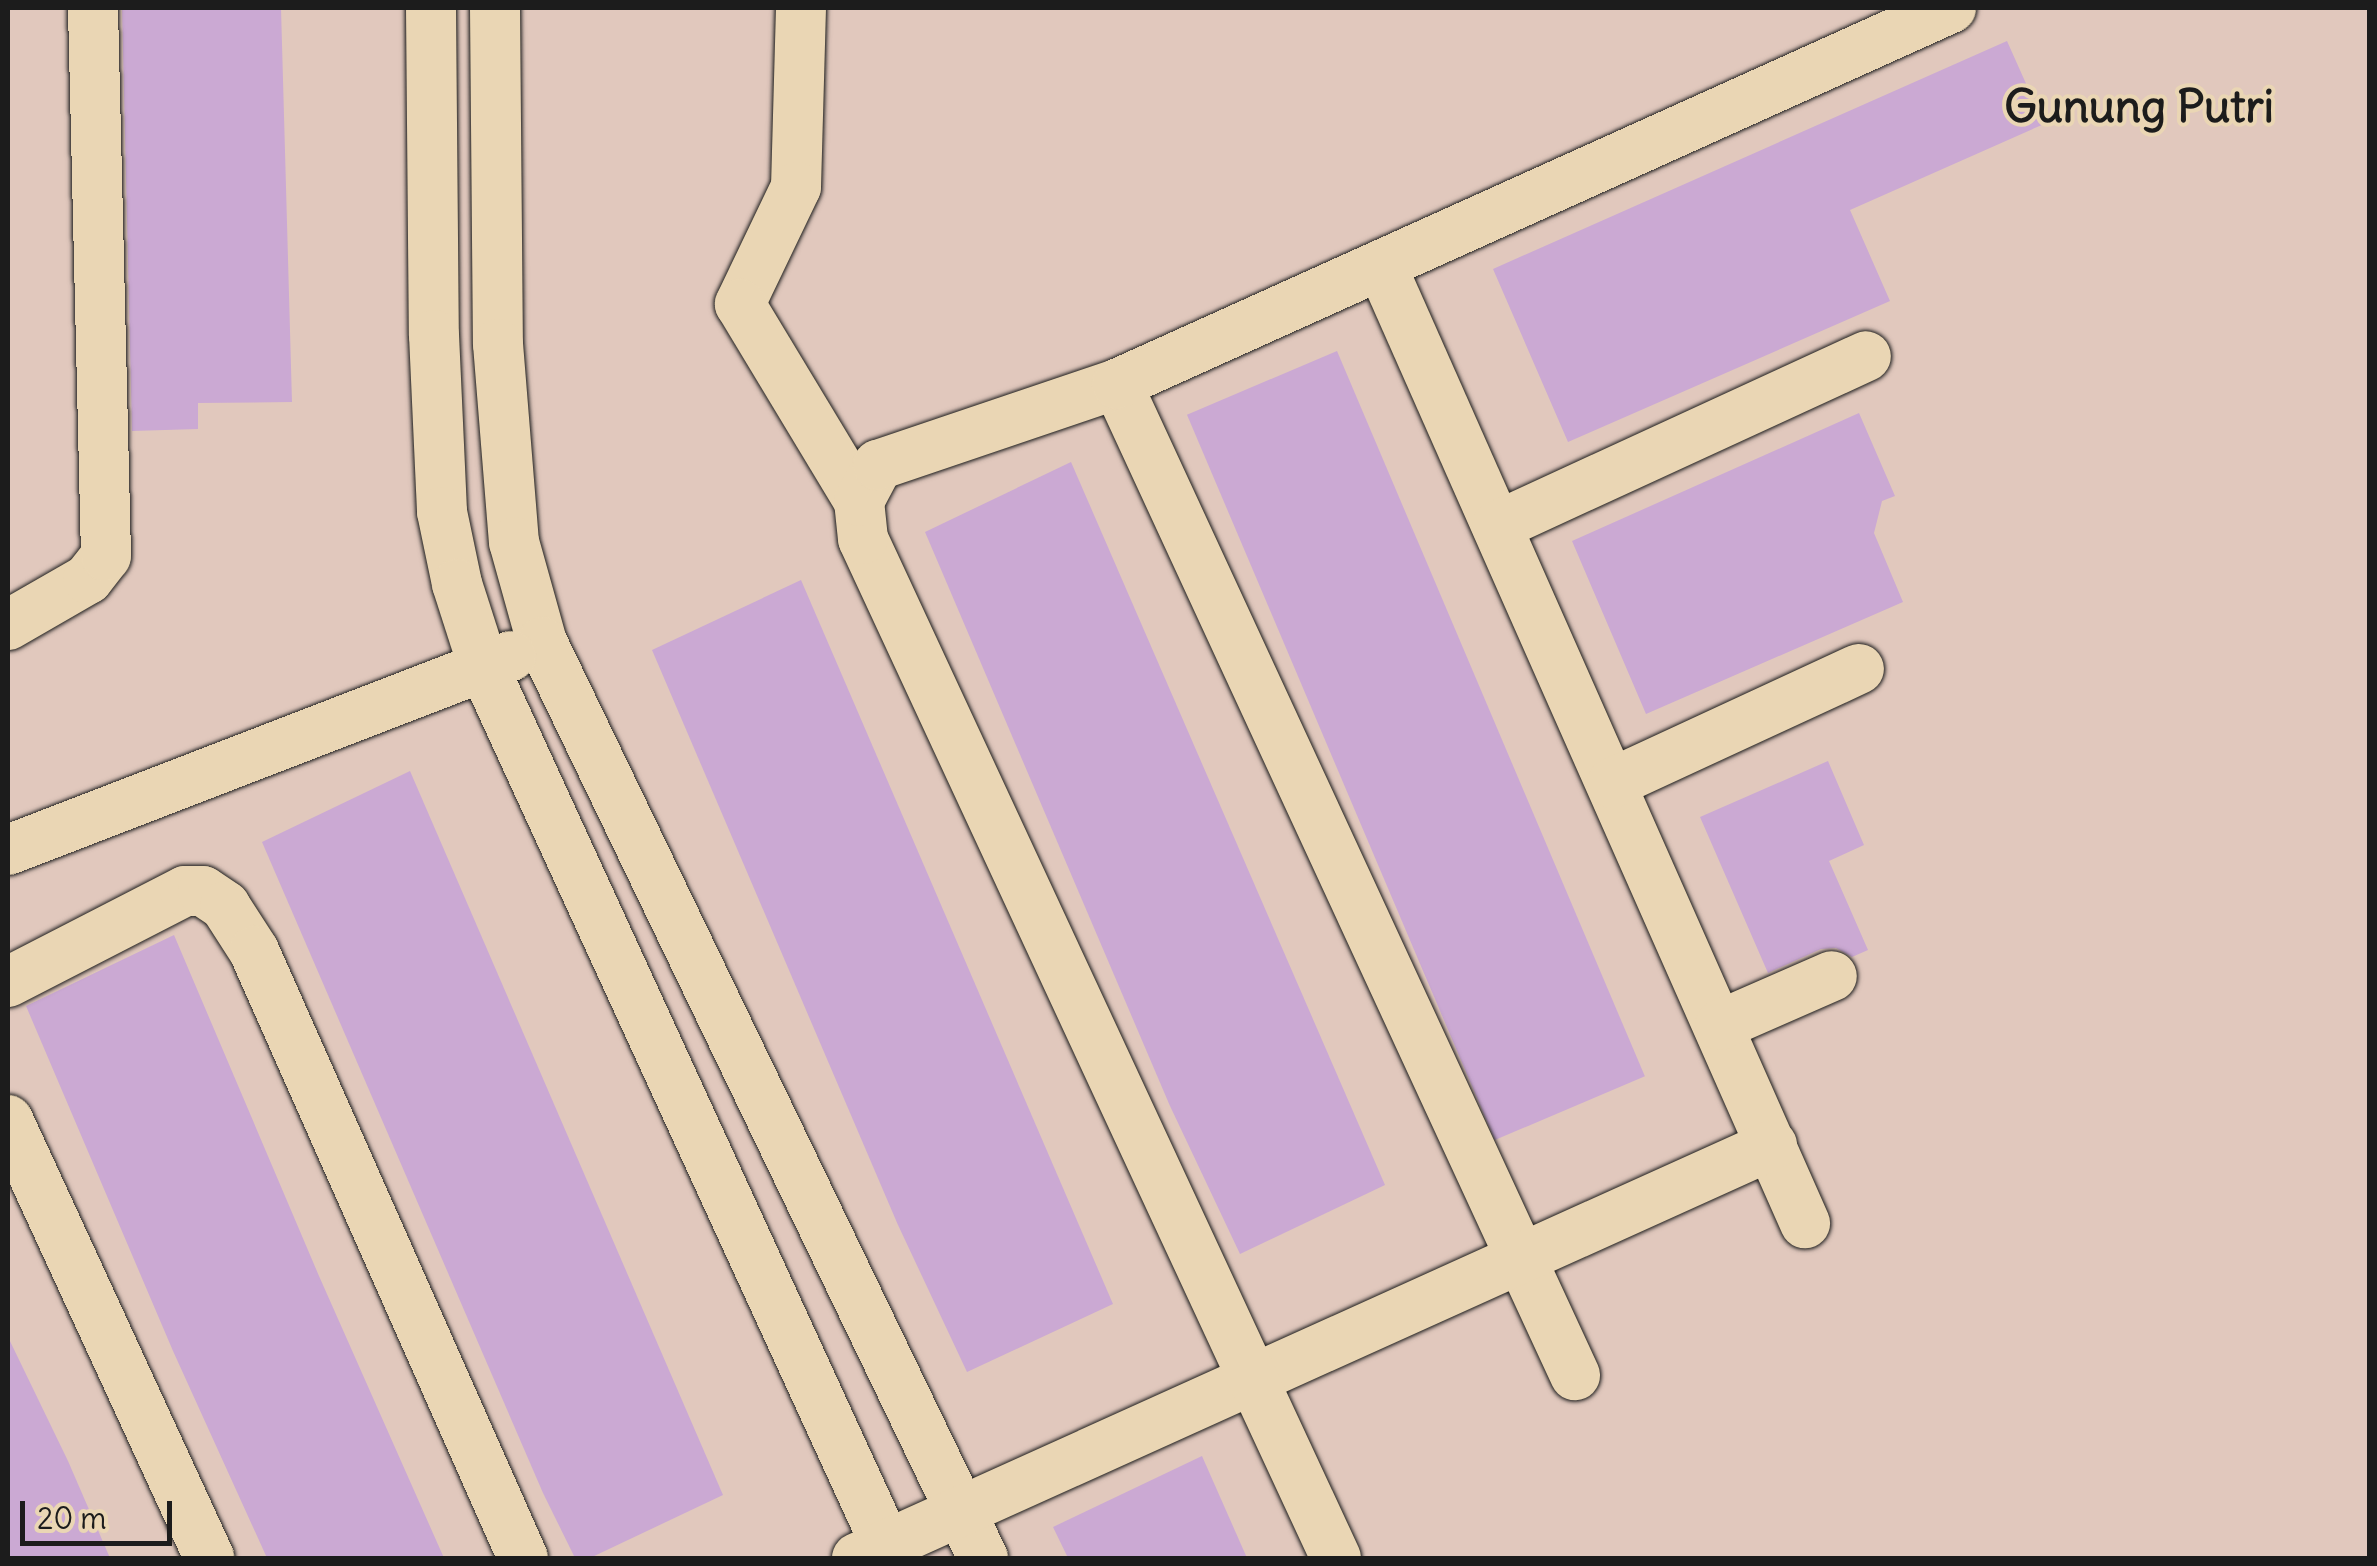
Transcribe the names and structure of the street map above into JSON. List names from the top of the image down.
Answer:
{
  "districts": ["Gunung Putri"],
  "scale_bar": "20 m"
}
